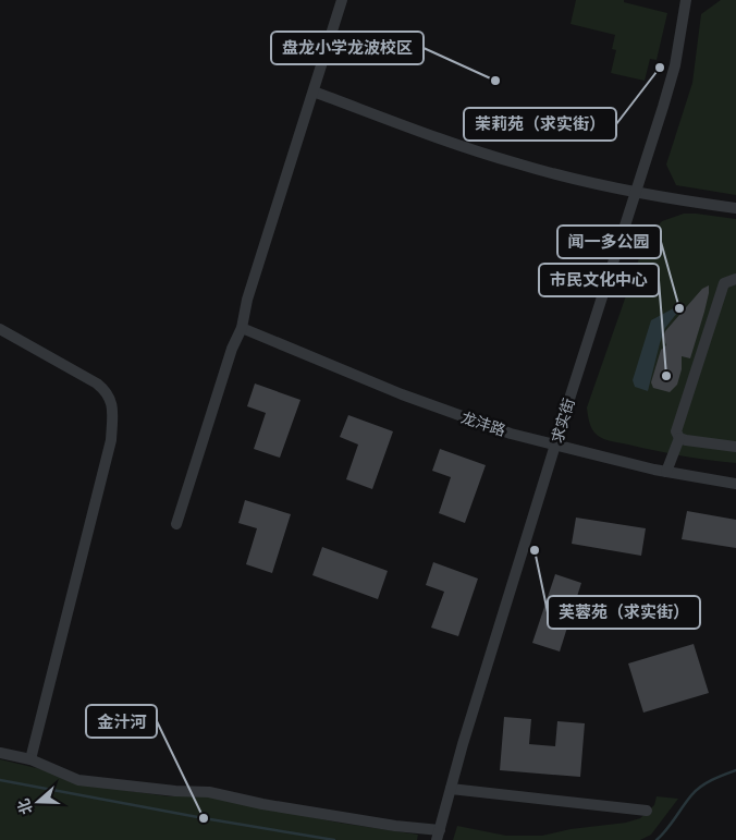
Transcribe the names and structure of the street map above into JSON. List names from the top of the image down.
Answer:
{
  "streets": {
    "street": ["求实街", "龙沣路"]
  },
  "crossings": [
    ["求实街", "龙沣路"]
  ],
  "places": [
    "茉莉苑（求实街）",
    "盘龙小学龙波校区",
    "闻一多公园",
    "市民文化中心",
    "芙蓉苑（求实街）",
    "金汁河"
  ],
  "north": "left"
}
